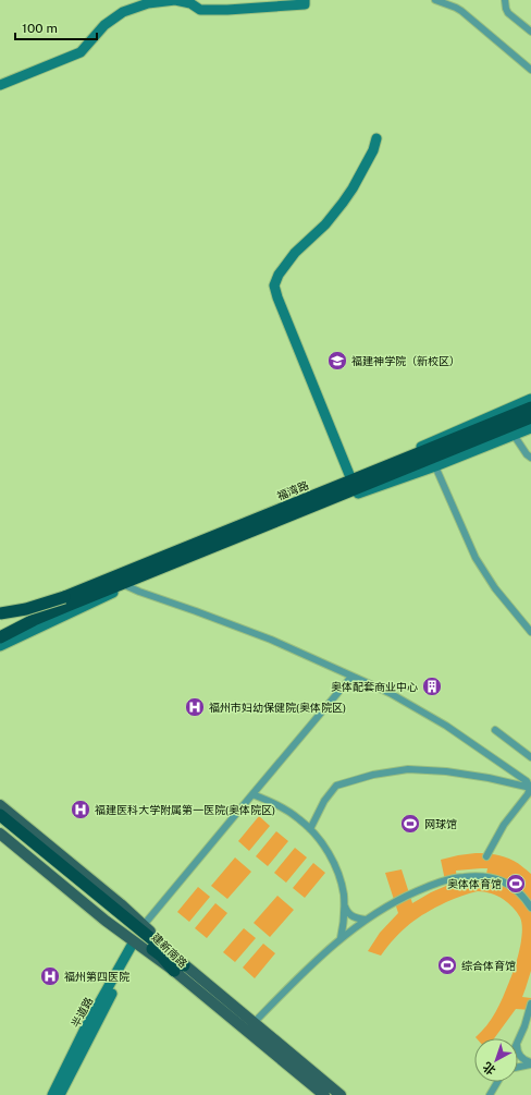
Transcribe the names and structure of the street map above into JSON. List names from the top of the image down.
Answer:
{
  "streets": {
    "highway": ["福湾路"],
    "main road": ["建新南路", "半道路"]
  },
  "crossings": [
    ["建新南路", "半道路"]
  ],
  "places": {
    "school or university": ["福建神学院（新校区）"],
    "building": ["奥体配套商业中心"],
    "hospital": ["福州市妇幼保健院(奥体院区)", "福建医科大学附属第一医院(奥体院区)", "福州第四医院"],
    "sports": ["网球馆", "奥体体育馆", "综合体育馆"]
  },
  "scale_bar": "100 m",
  "north": "bottom left"
}
